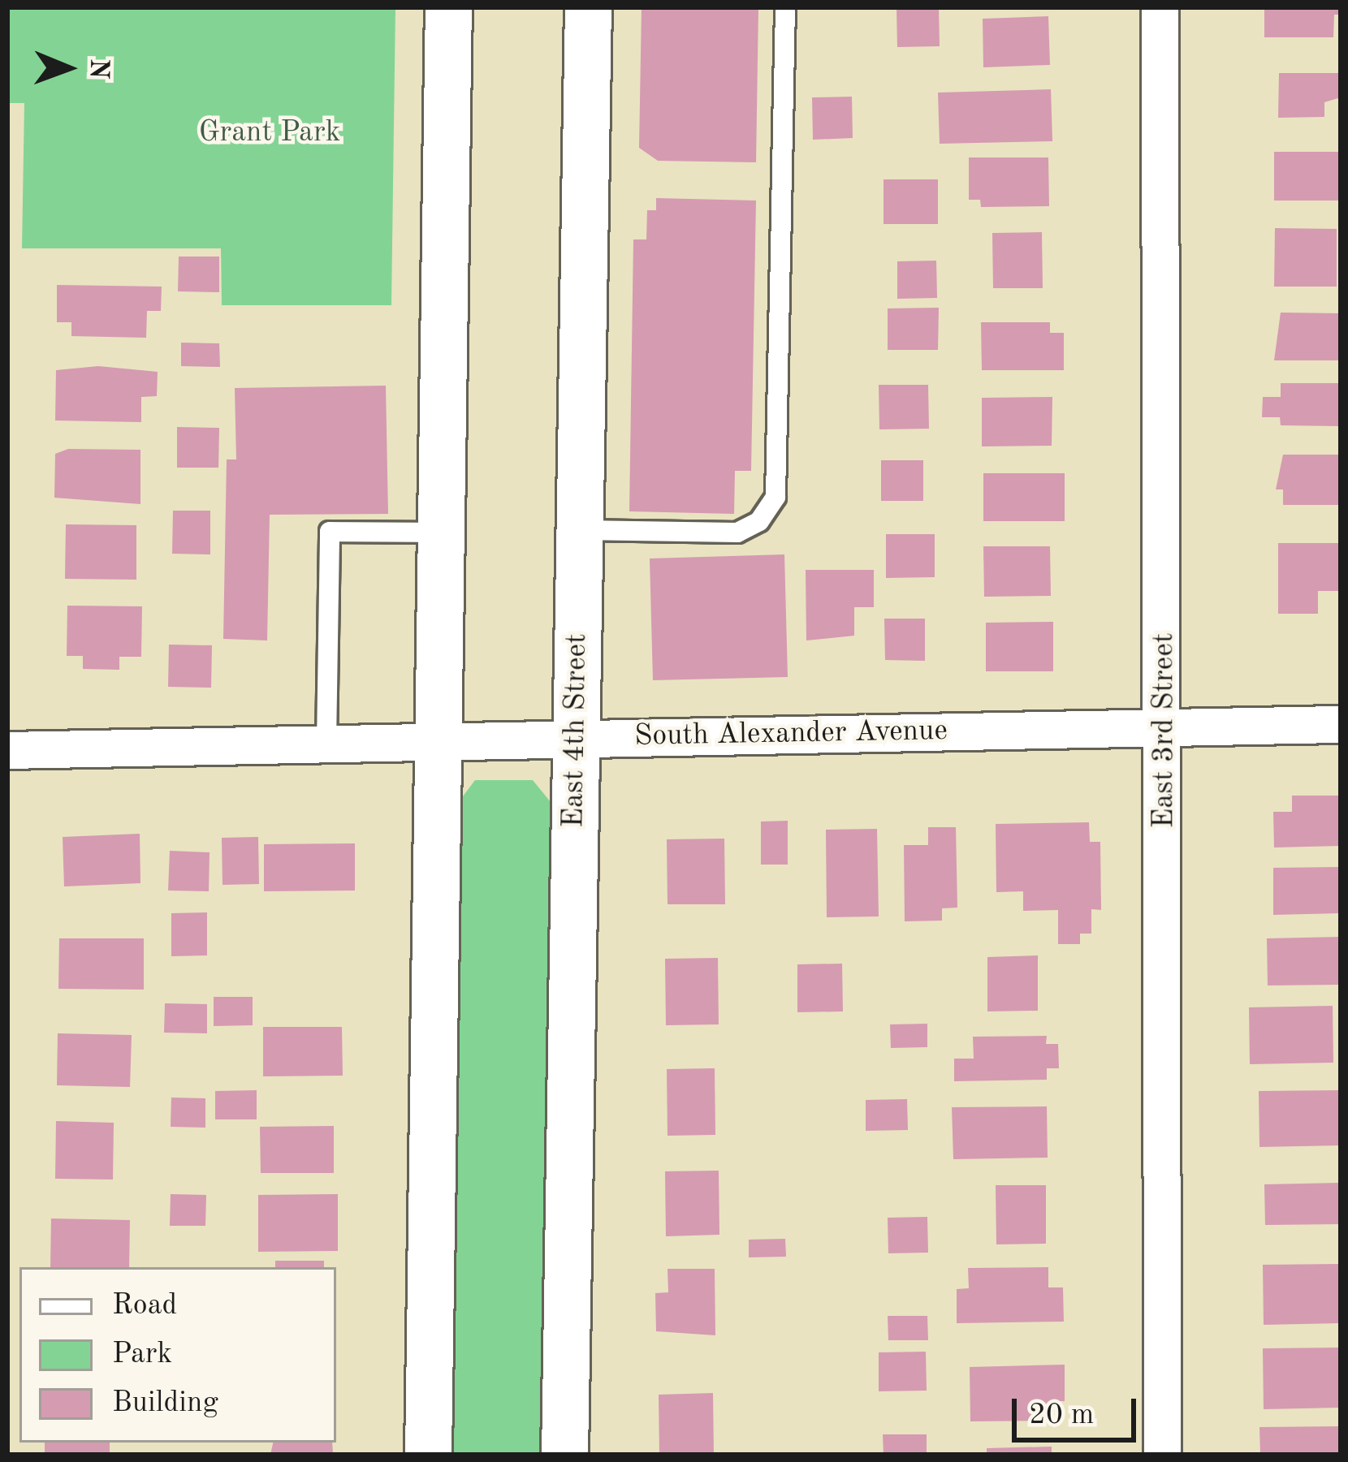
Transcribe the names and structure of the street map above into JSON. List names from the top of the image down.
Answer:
{
  "streets": {
    "street": ["East 4th Street", "East 3rd Street", "South Alexander Avenue"]
  },
  "crossings": [
    ["East 4th Street", "South Alexander Avenue"],
    ["East 3rd Street", "South Alexander Avenue"]
  ],
  "parks": ["Grant Park"],
  "legend": ["Road", "Park", "Building"],
  "scale_bar": "20 m",
  "north": "right"
}
